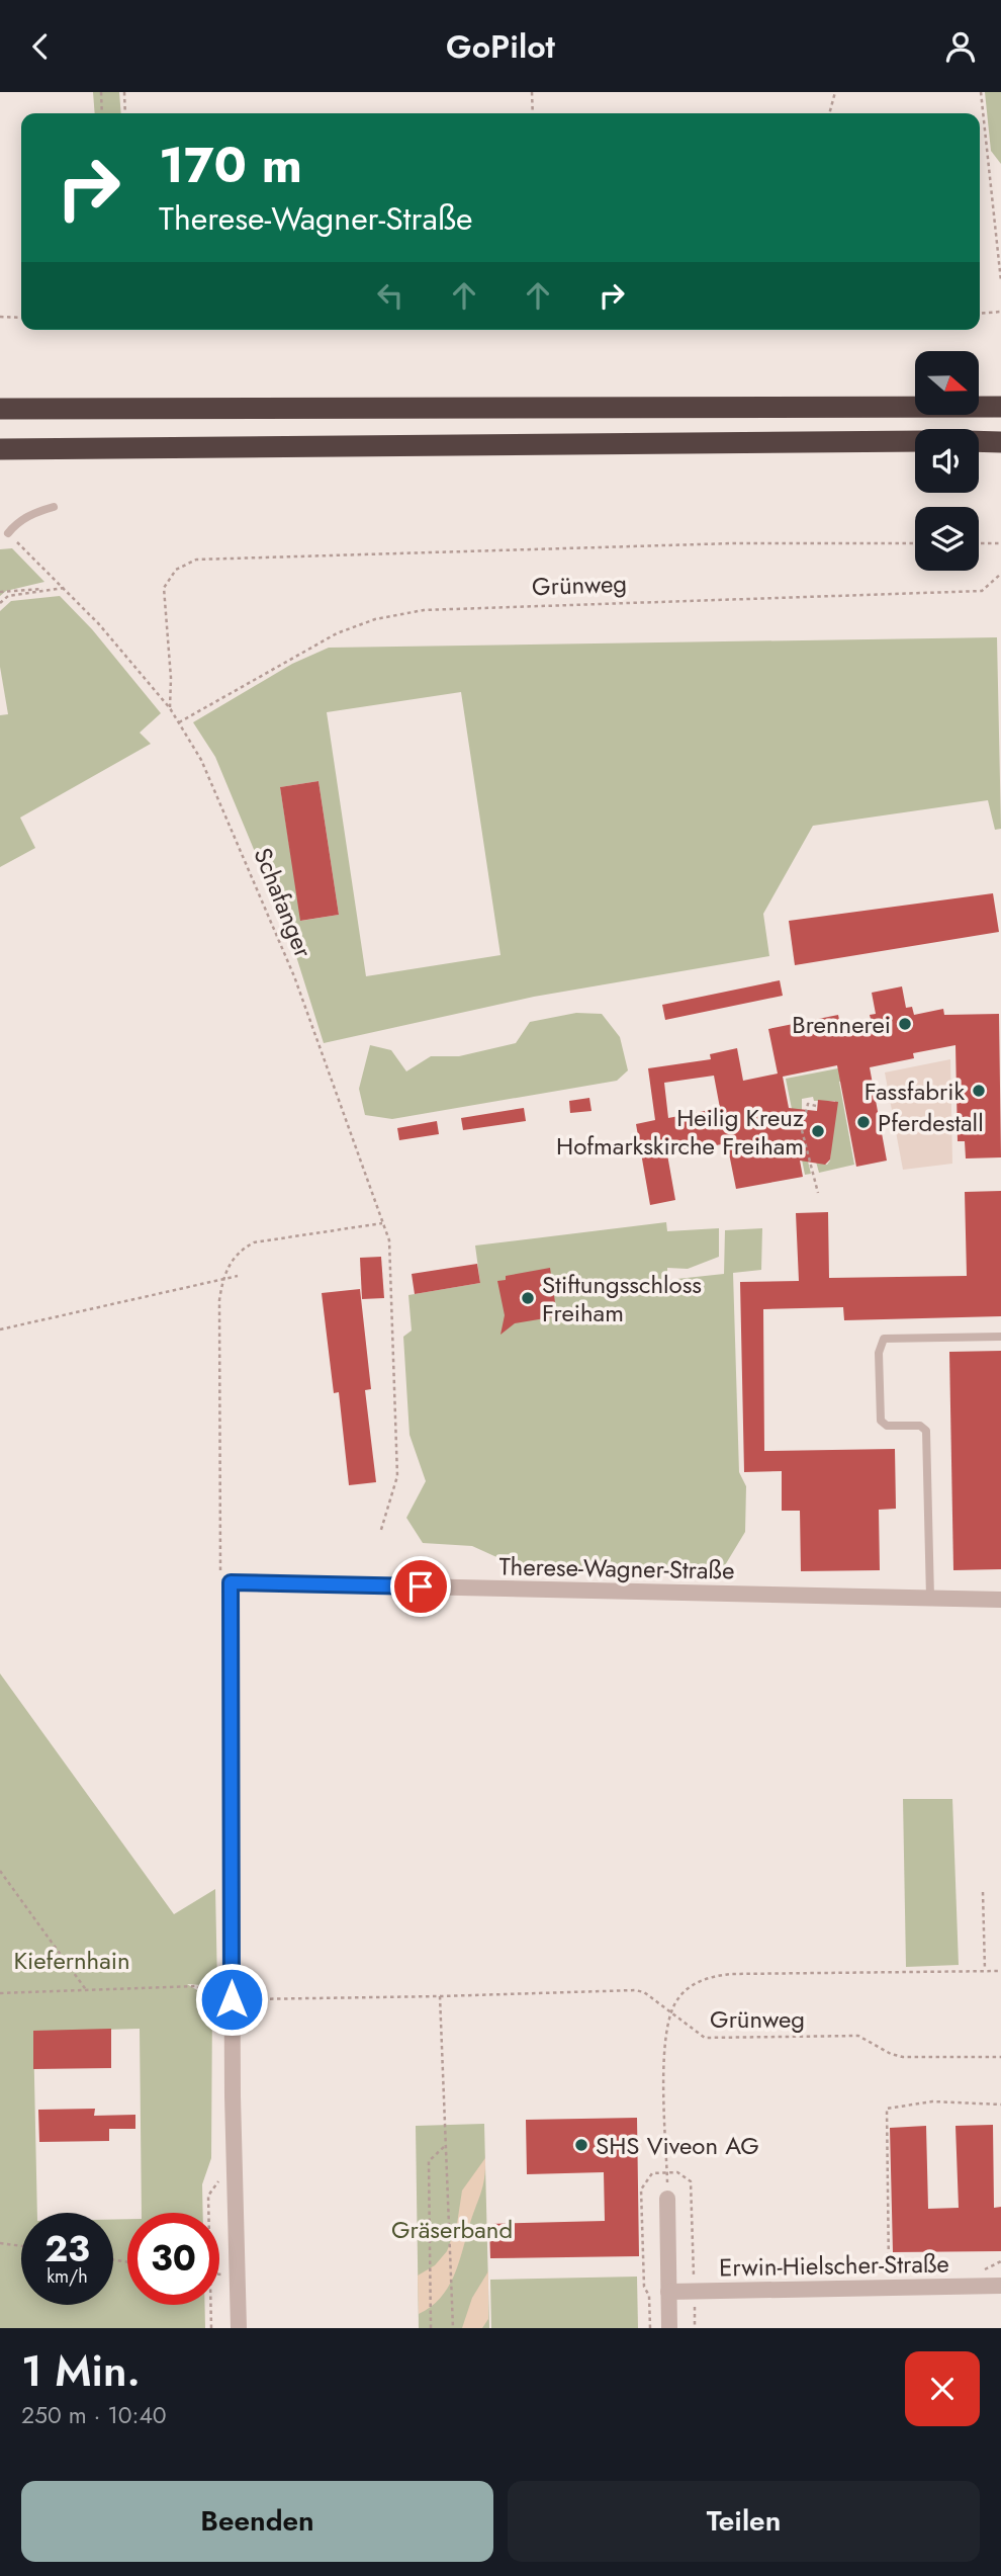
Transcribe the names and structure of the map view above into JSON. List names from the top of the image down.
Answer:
{
  "streets": {
    "street": ["Therese-Wagner-Straße", "Erwin-Hielscher-Straße"],
    "path": ["Grünweg", "Schafanger"]
  },
  "crossings": [
    ["Grünweg", "Schafanger"],
    ["Grünweg", "Therese-Wagner-Straße"]
  ],
  "parks": ["Kiefernhain", "Gräserband"],
  "places": [
    "Brennerei",
    "Fassfabrik",
    "Pferdestall",
    "Heilig Kreuz Hofmarkskirche Freiham",
    "Stiftungsschloss Freiham",
    "SHS Viveon AG"
  ],
  "north": "right",
  "page": {
    "header": "GoPilot",
    "turn": ["170 m", "Therese-Wagner-Straße"],
    "speed": "23 km/h",
    "limit": "30",
    "heading": ["1 Min.", "250 m · 10:40"],
    "buttons": ["Beenden", "Teilen"]
  }
}
